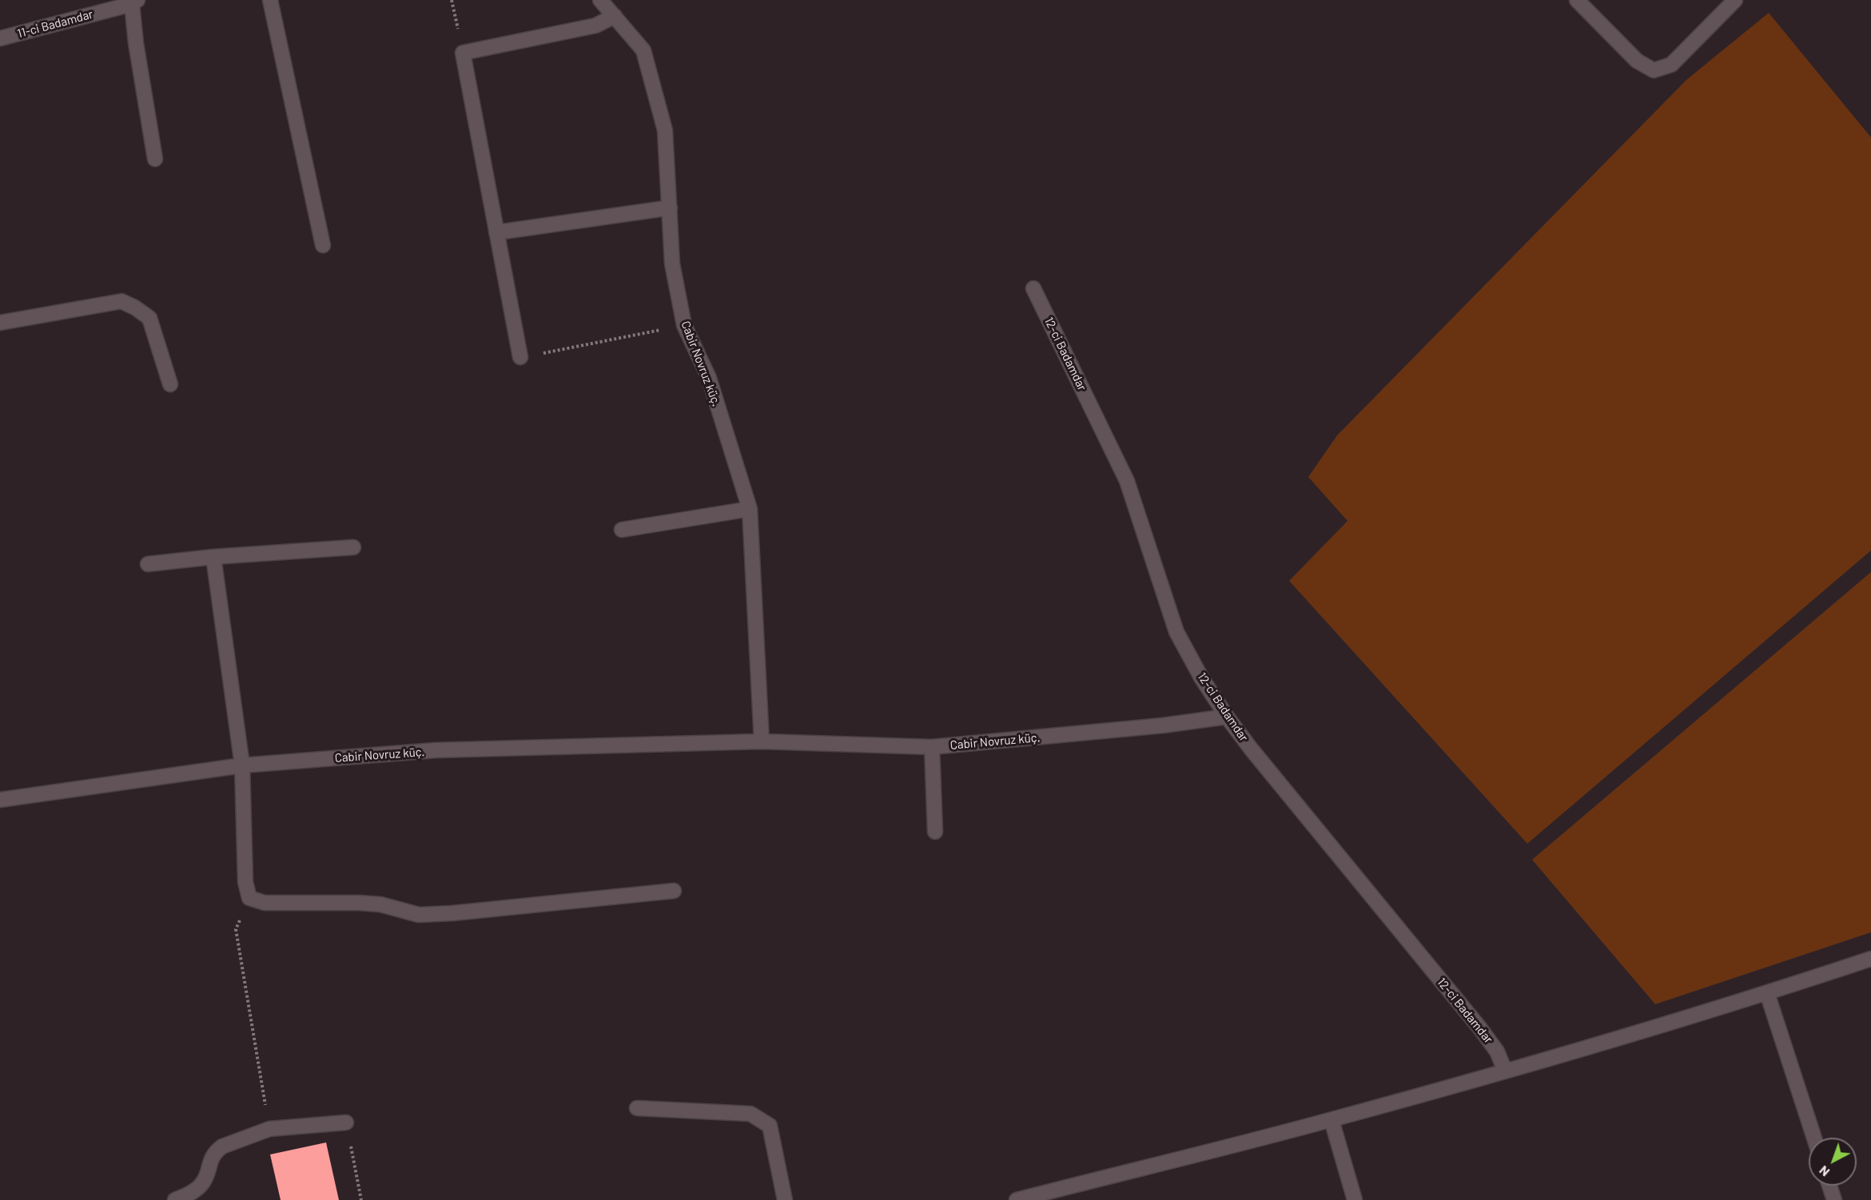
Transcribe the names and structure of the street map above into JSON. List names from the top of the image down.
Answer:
{
  "streets": {
    "street": ["11-ci Badamdar", "12-ci Badamdar", "Cabir Novruz küç."]
  },
  "crossings": [
    ["12-ci Badamdar", "Cabir Novruz küç."]
  ],
  "north": "bottom left"
}
